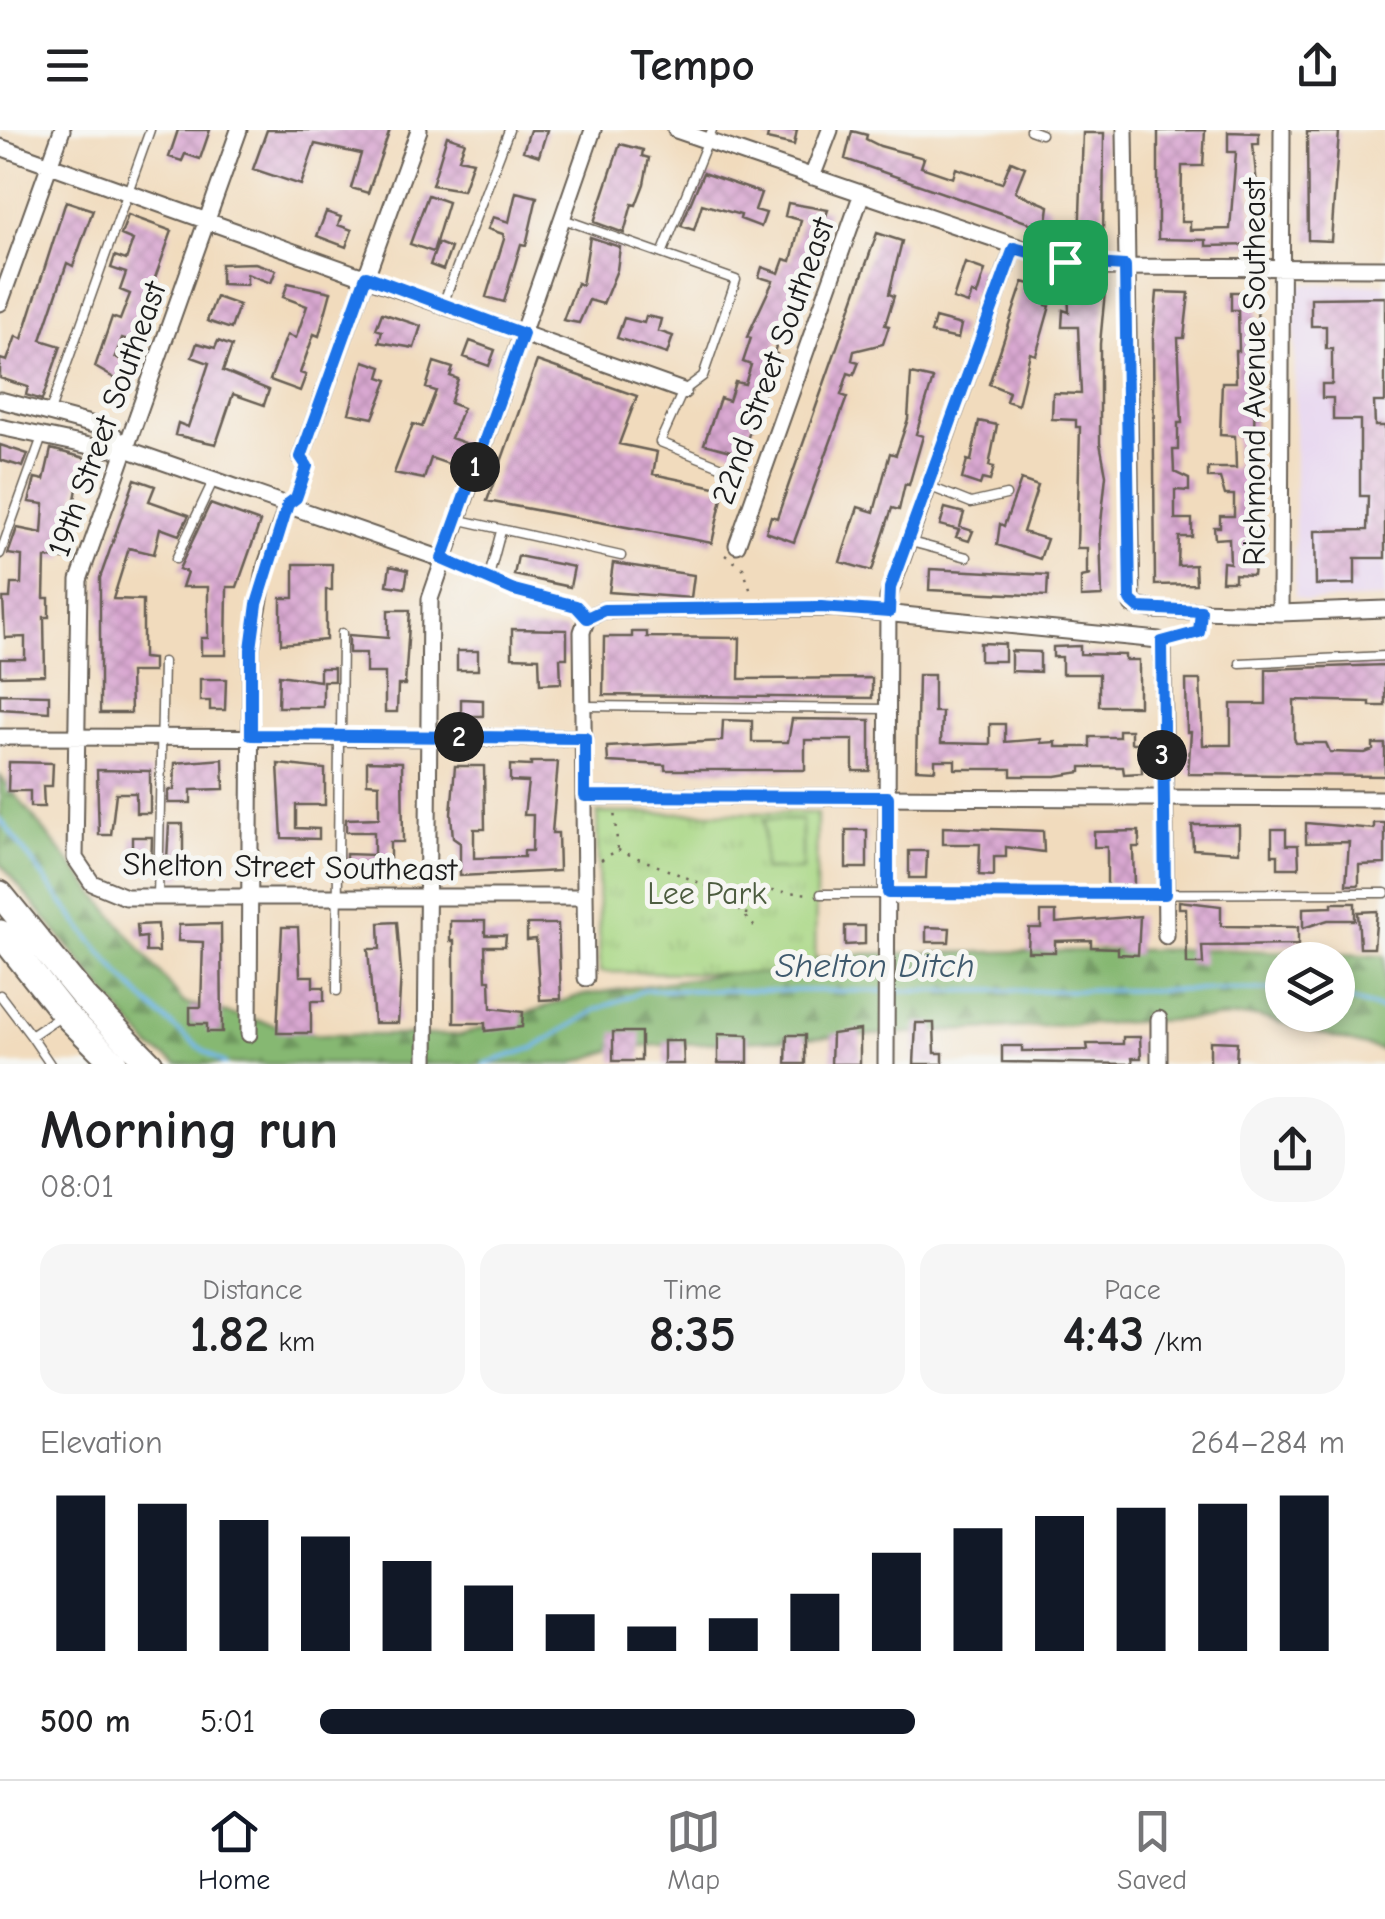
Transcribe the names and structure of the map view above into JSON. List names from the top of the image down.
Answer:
{
  "streets": {
    "street": [
      "22nd Street Southeast",
      "Richmond Avenue Southeast",
      "19th Street Southeast",
      "Shelton Street Southeast"
    ]
  },
  "crossings": [
    ["19th Street Southeast", "Shelton Street Southeast"]
  ],
  "water": ["Shelton Ditch"],
  "parks": ["Lee Park"],
  "page": {
    "header": "Tempo",
    "pins": ["1", "2", "3"],
    "heading": ["Morning run", "08:01"],
    "stats": [
      ["Distance", "1.82 km"],
      ["Time", "8:35"],
      ["Pace", "4:43 /km"]
    ],
    "chart": ["Elevation", "264–284 m"],
    "list": [
      {
        "name": "500 m",
        "note": "5:01"
      }
    ],
    "tabs": ["Home", "Map", "Saved"]
  }
}
